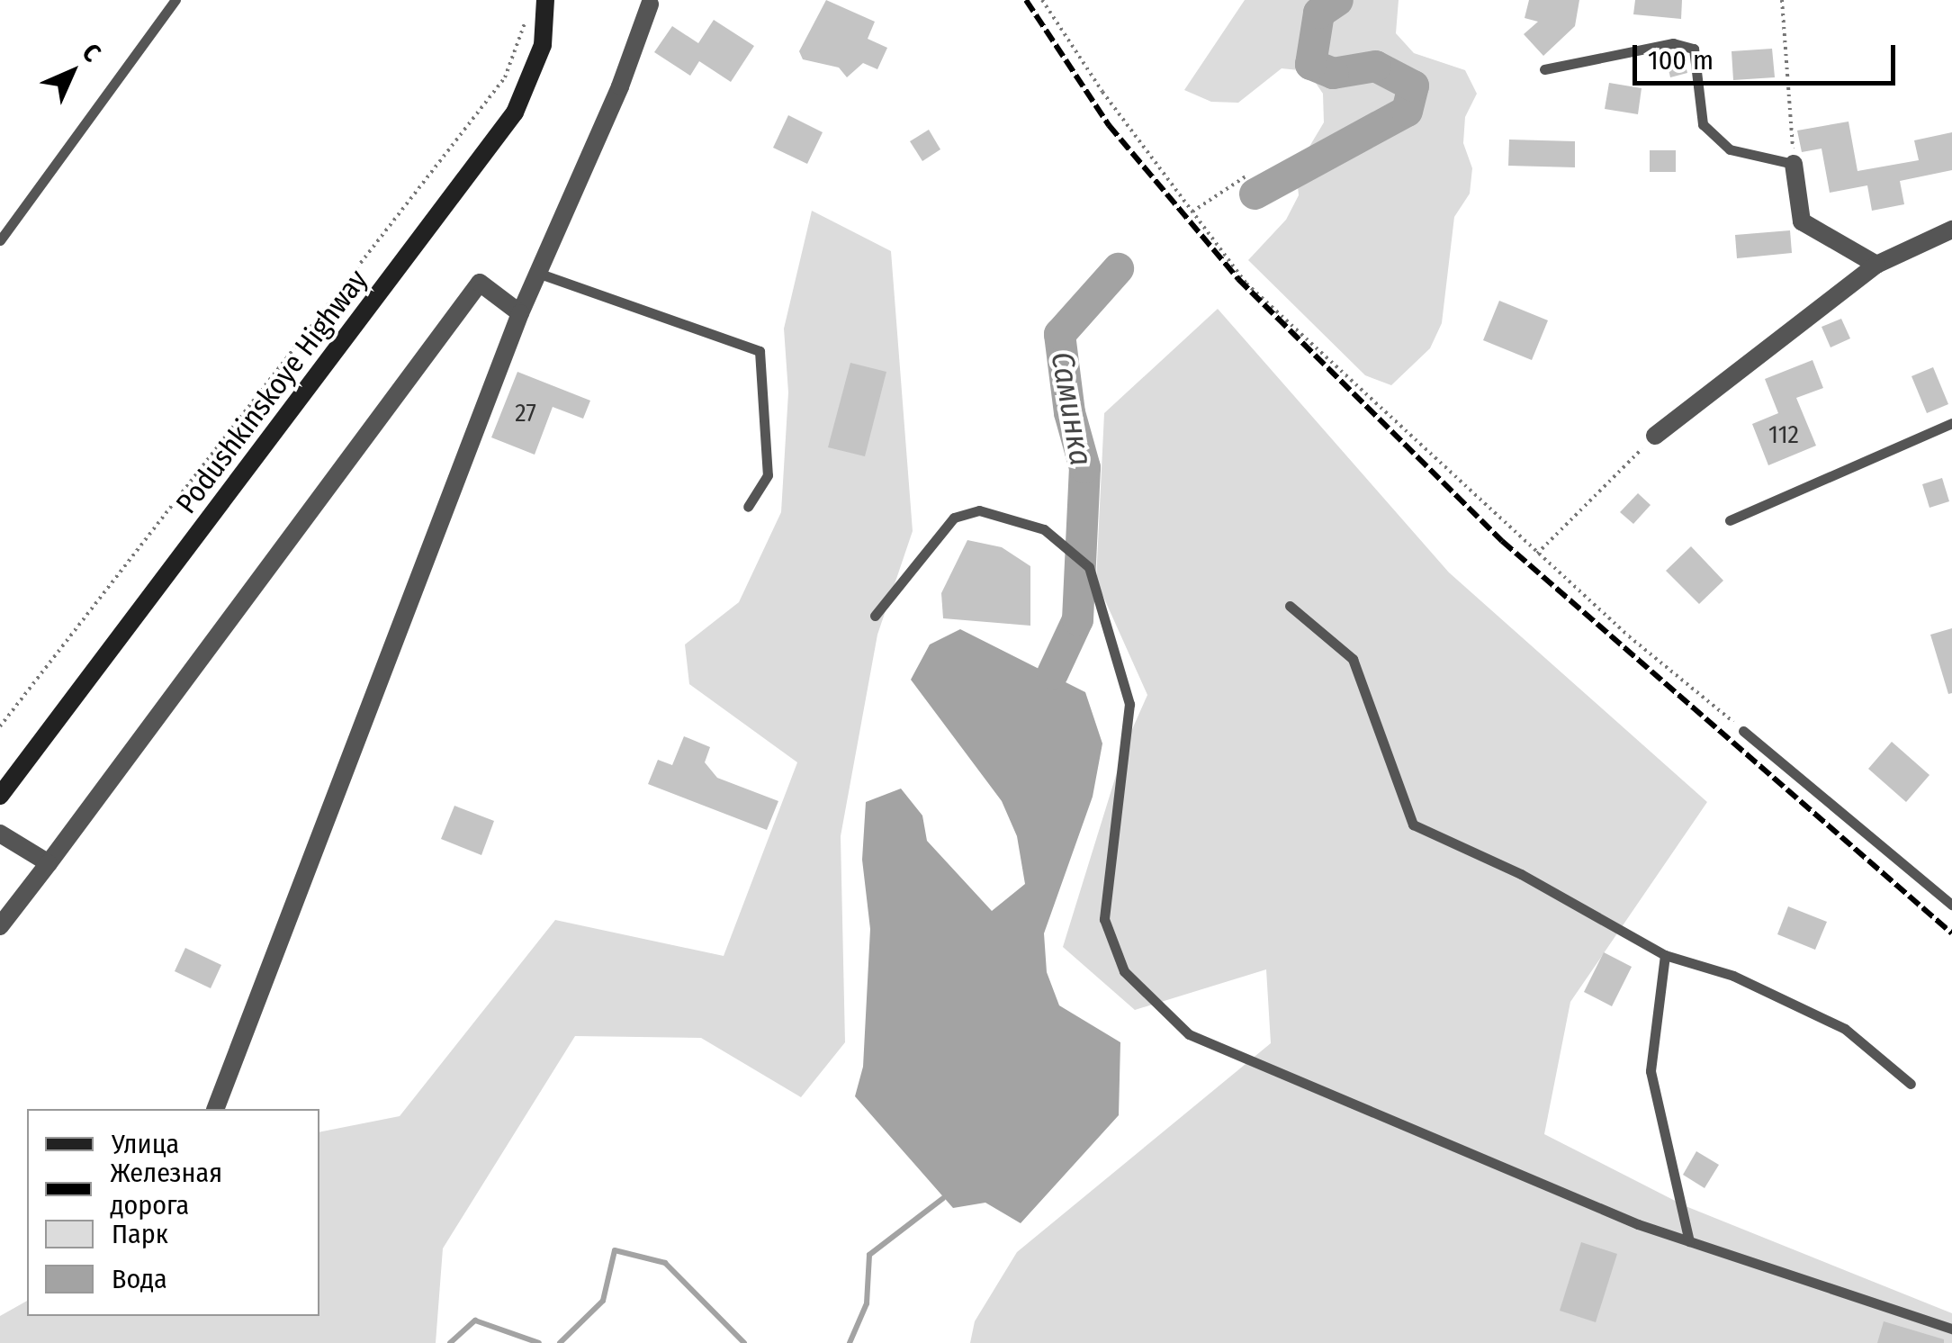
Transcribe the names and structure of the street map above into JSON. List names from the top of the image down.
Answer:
{
  "streets": {
    "main road": ["Podushkinskoye Highway"]
  },
  "water": ["Саминка"],
  "house_numbers": ["27", "112"],
  "legend": [
    "Улица",
    "Железная дорога",
    "Парк",
    "Вода"
  ],
  "scale_bar": "100 m",
  "north": "top right"
}
